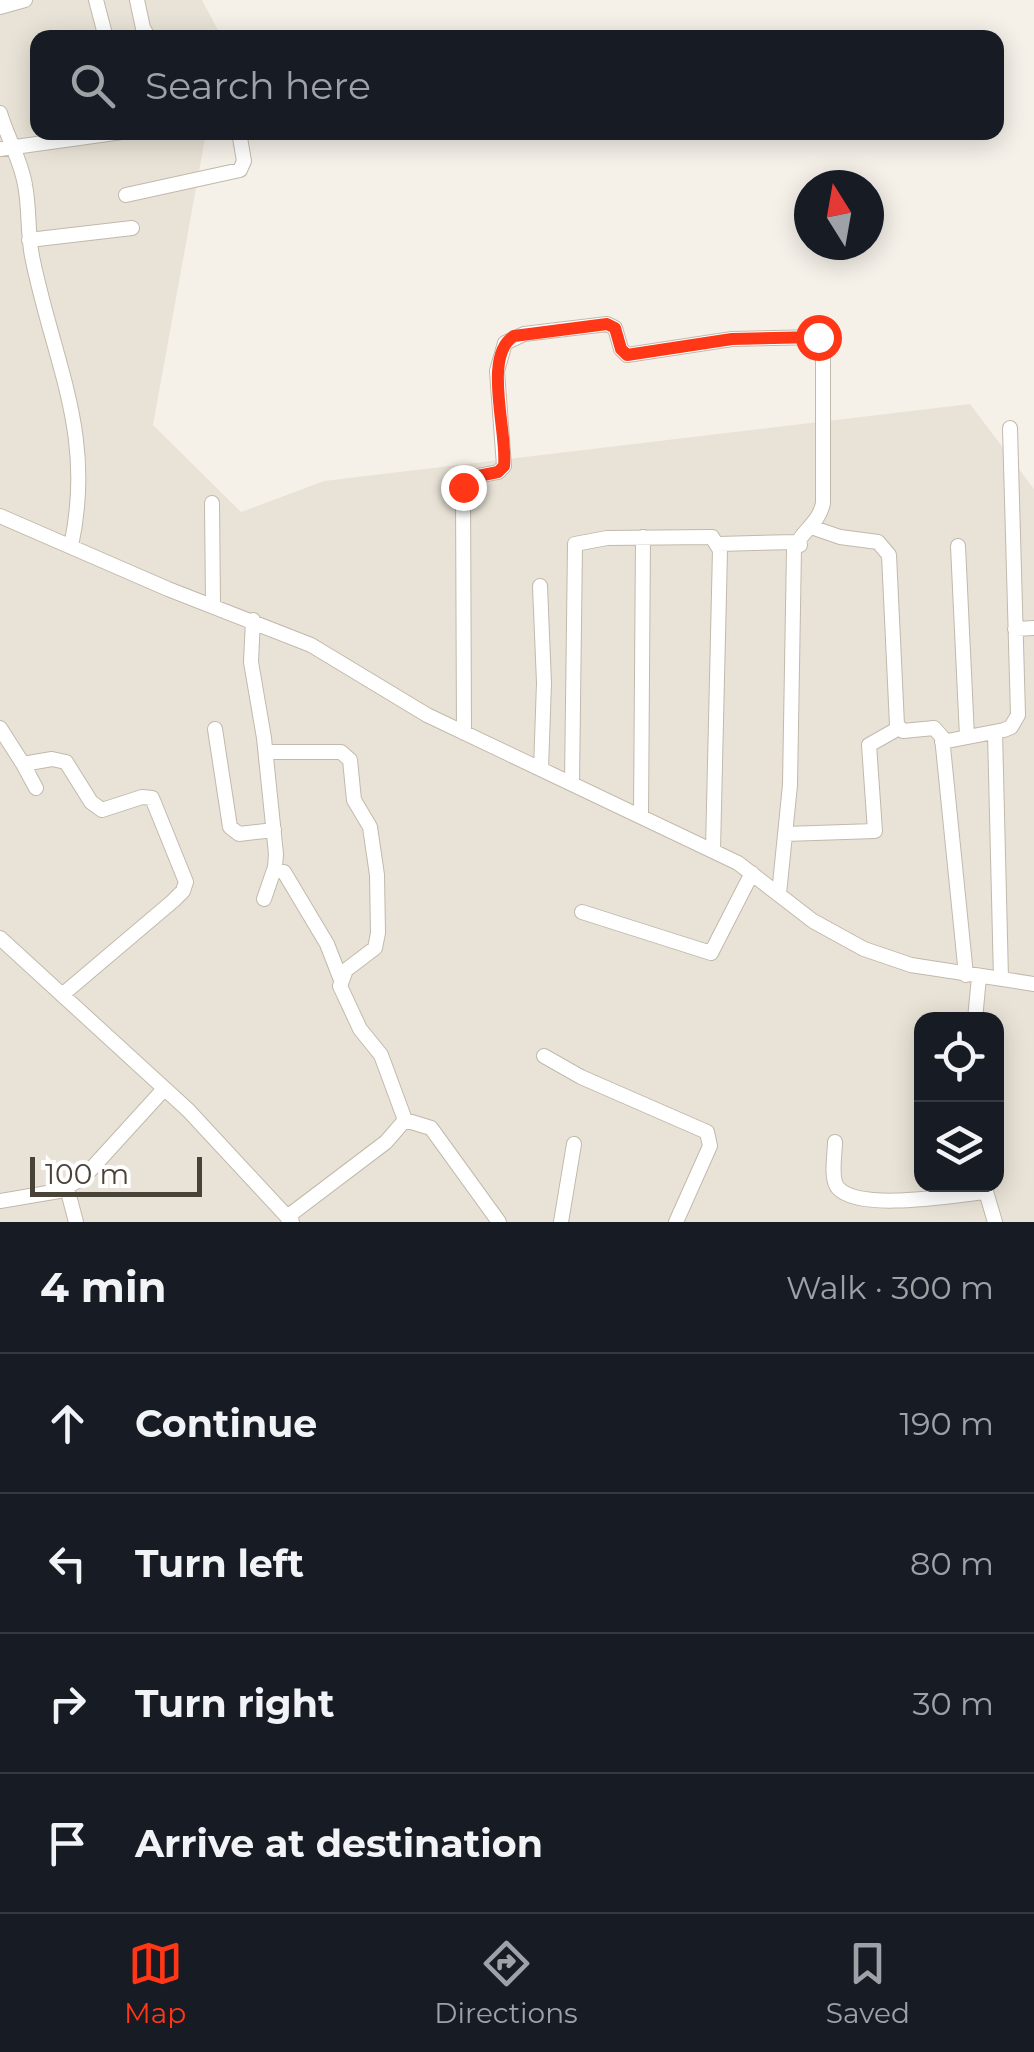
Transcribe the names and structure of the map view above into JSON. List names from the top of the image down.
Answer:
{
  "scale_bar": "100 m",
  "north": "top",
  "page": {
    "search": "Search here",
    "scale": "100 m",
    "heading": ["4 min", "Walk · 300 m"],
    "list": [
      ["Continue", "190 m"],
      ["Turn left", "80 m"],
      ["Turn right", "30 m"],
      "Arrive at destination"
    ],
    "nav": ["Map", "Directions", "Saved"]
  }
}
